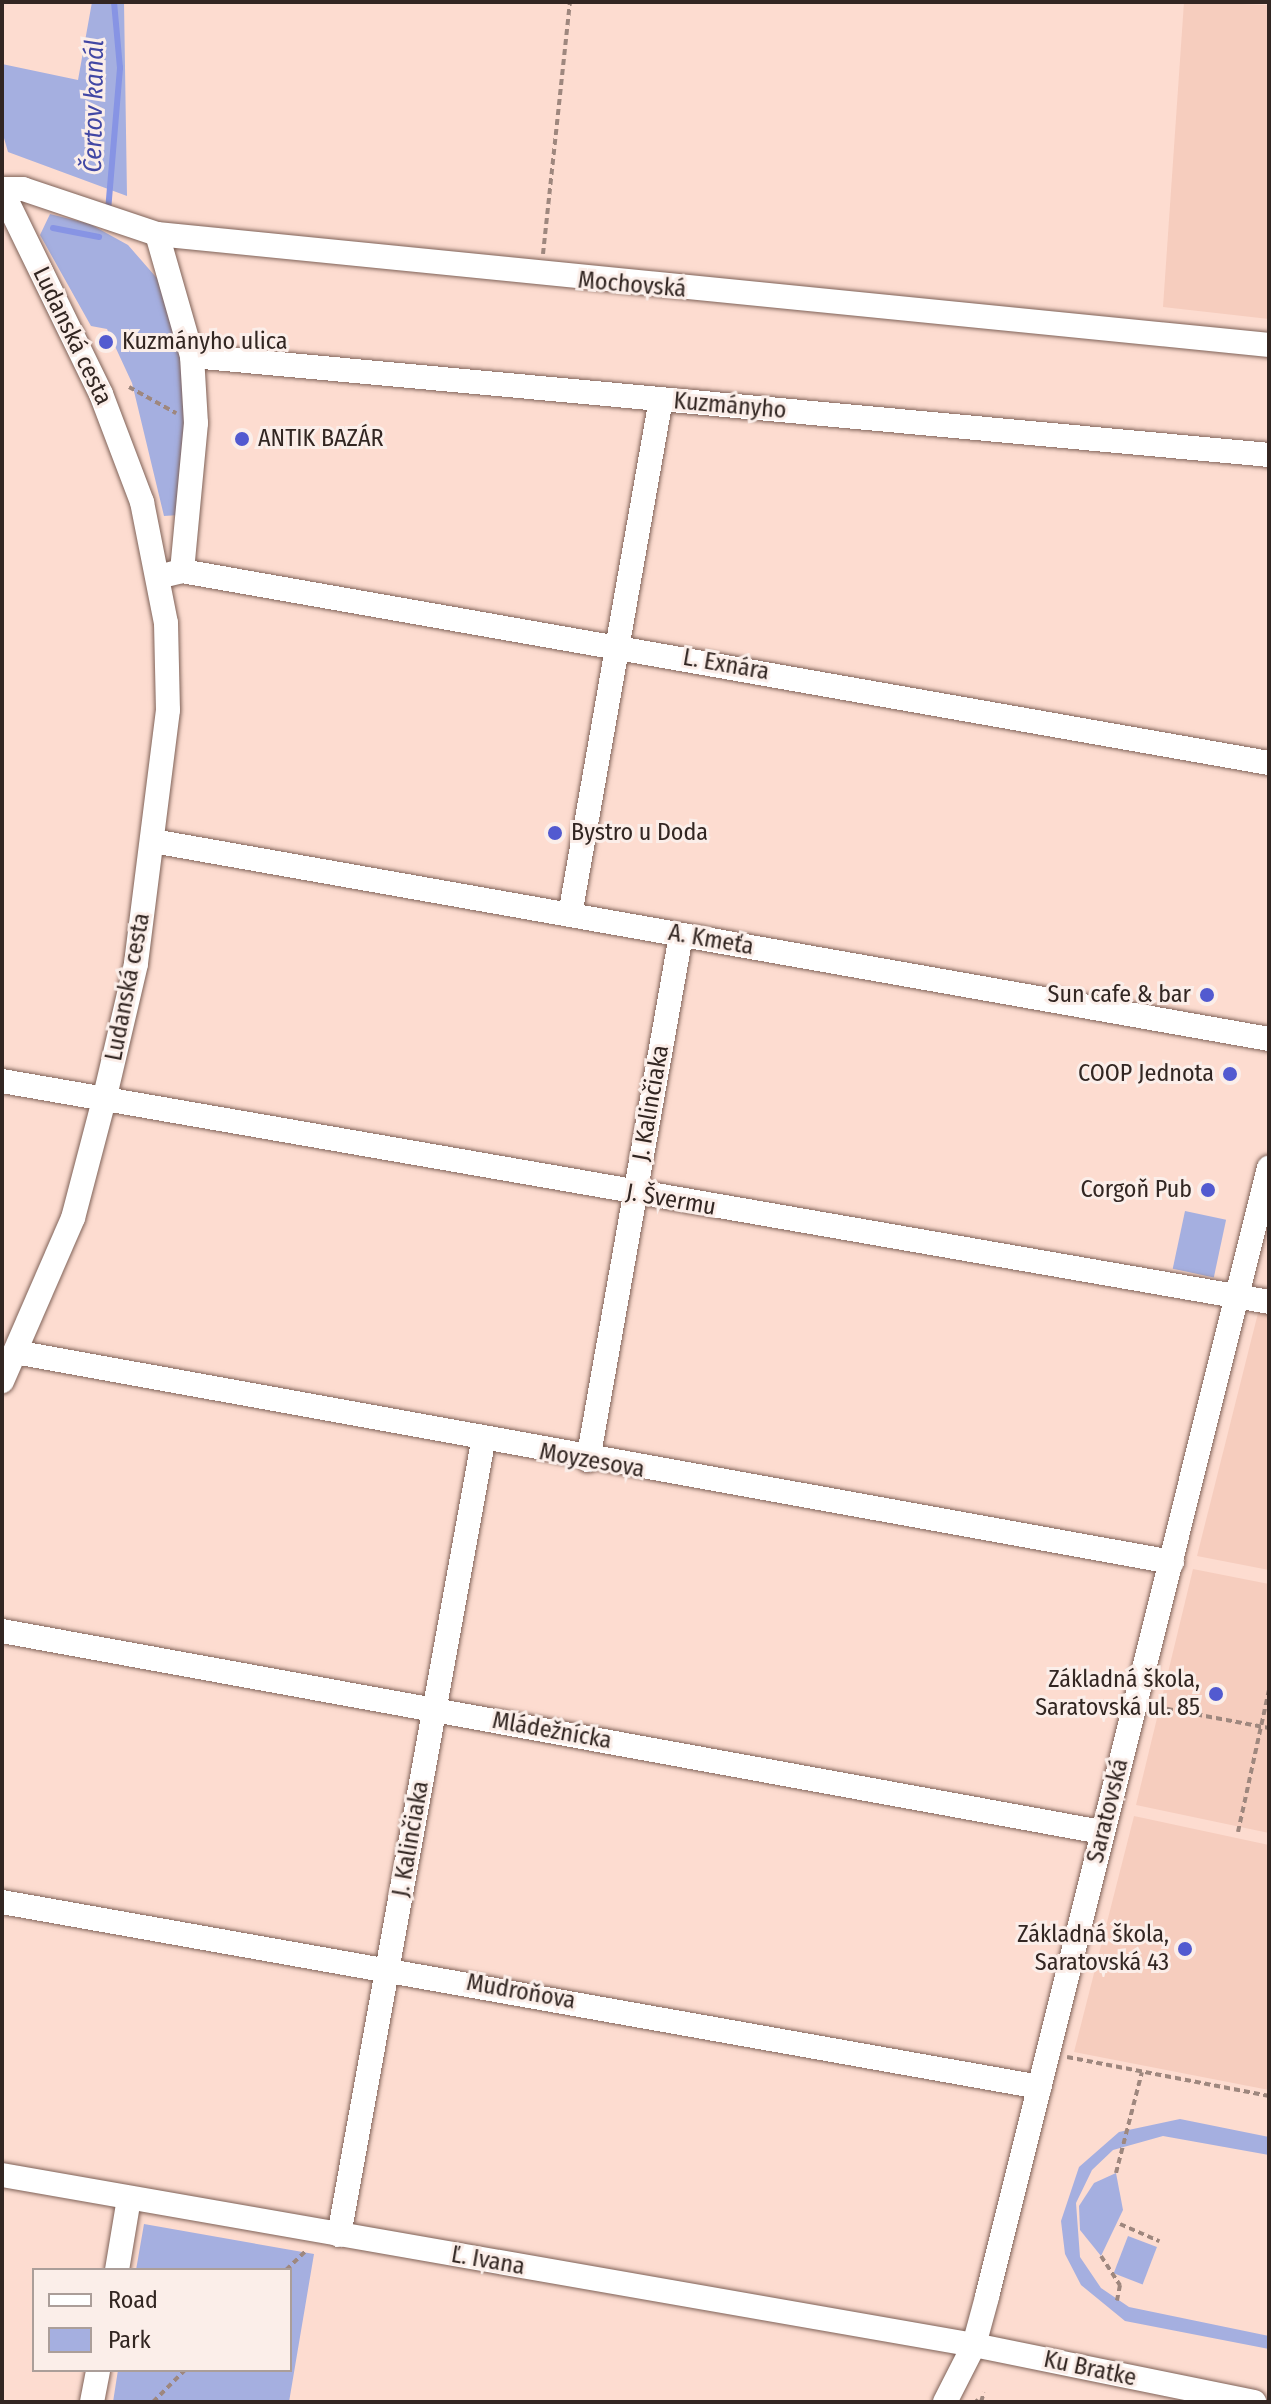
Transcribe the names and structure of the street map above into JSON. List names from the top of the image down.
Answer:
{
  "streets": {
    "street": [
      "Mochovská",
      "Ludanská cesta",
      "Kuzmányho",
      "L. Exnára",
      "A. Kmeťa",
      "J. Kalinčiaka",
      "J. Švermu",
      "Moyzesova",
      "Mládežnícka",
      "Saratovská",
      "Mudroňova",
      "Ľ. Ivana",
      "Ku Bratke"
    ]
  },
  "crossings": [
    ["Mochovská", "Ludanská cesta"],
    ["Ludanská cesta", "Kuzmányho"],
    ["Ludanská cesta", "L. Exnára"],
    ["Ludanská cesta", "A. Kmeťa"],
    ["Ludanská cesta", "J. Švermu"],
    ["Ludanská cesta", "Moyzesova"],
    ["A. Kmeťa", "J. Kalinčiaka"],
    ["J. Kalinčiaka", "J. Švermu"],
    ["J. Kalinčiaka", "Moyzesova"],
    ["J. Kalinčiaka", "Mládežnícka"],
    ["J. Kalinčiaka", "Mudroňova"],
    ["J. Kalinčiaka", "Ľ. Ivana"],
    ["J. Švermu", "Saratovská"],
    ["Moyzesova", "Saratovská"],
    ["Mládežnícka", "Saratovská"],
    ["Saratovská", "Mudroňova"],
    ["Saratovská", "Ľ. Ivana"],
    ["Saratovská", "Ku Bratke"],
    ["Ľ. Ivana", "Ku Bratke"]
  ],
  "water": ["Čertov kanál"],
  "places": [
    "Kuzmányho ulica",
    "ANTIK BAZÁR",
    "Bystro u Doda",
    "Sun cafe & bar",
    "COOP Jednota",
    "Corgoň Pub",
    "Základná škola, Saratovská ul. 85",
    "Základná škola, Saratovská 43"
  ],
  "legend": ["Road", "Park"]
}
